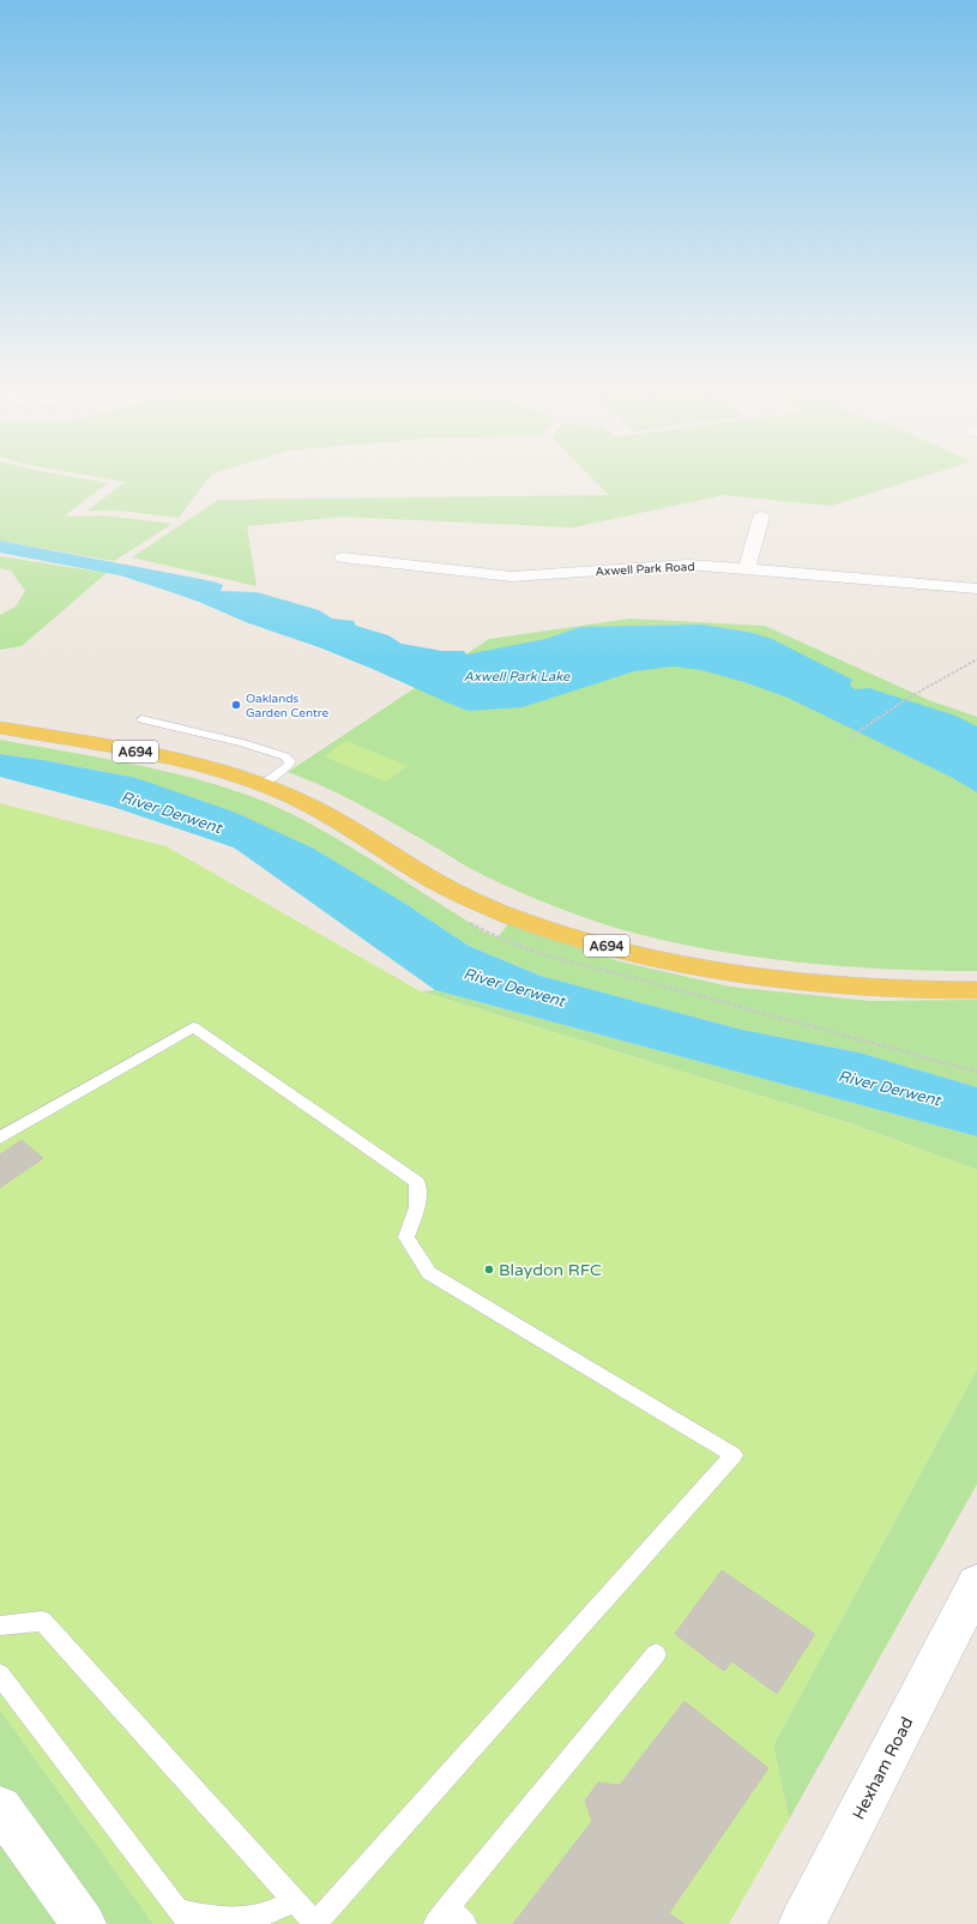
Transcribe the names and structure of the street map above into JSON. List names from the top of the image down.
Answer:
{
  "streets": {
    "main road": ["A694", "Hexham Road"],
    "street": ["Axwell Park Road"]
  },
  "water": ["Axwell Park Lake", "River Derwent"],
  "places": ["Oaklands Garden Centre", "Blaydon RFC"]
}
